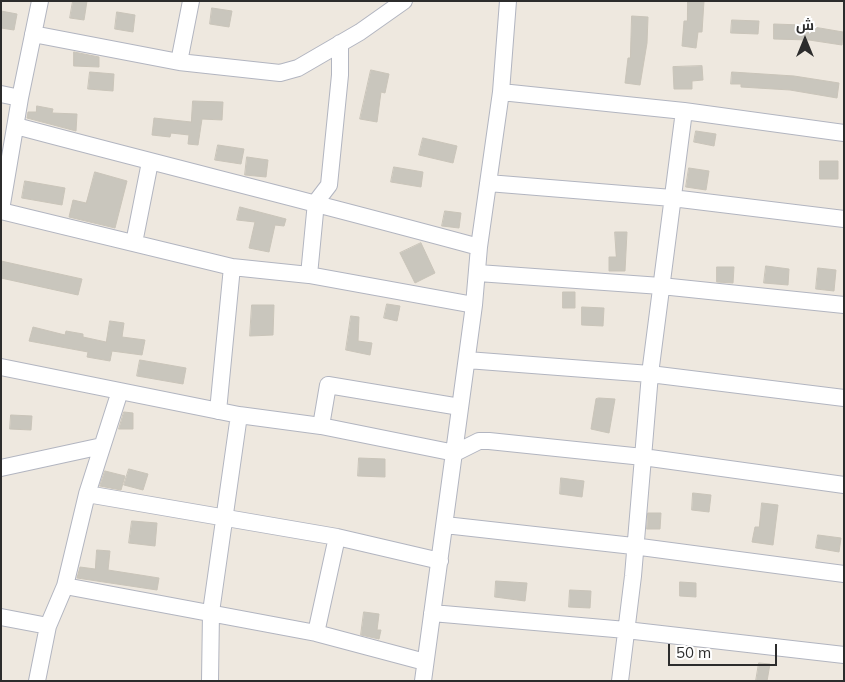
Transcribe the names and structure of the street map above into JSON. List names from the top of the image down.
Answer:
{
  "scale_bar": "50 m",
  "north": "top"
}
